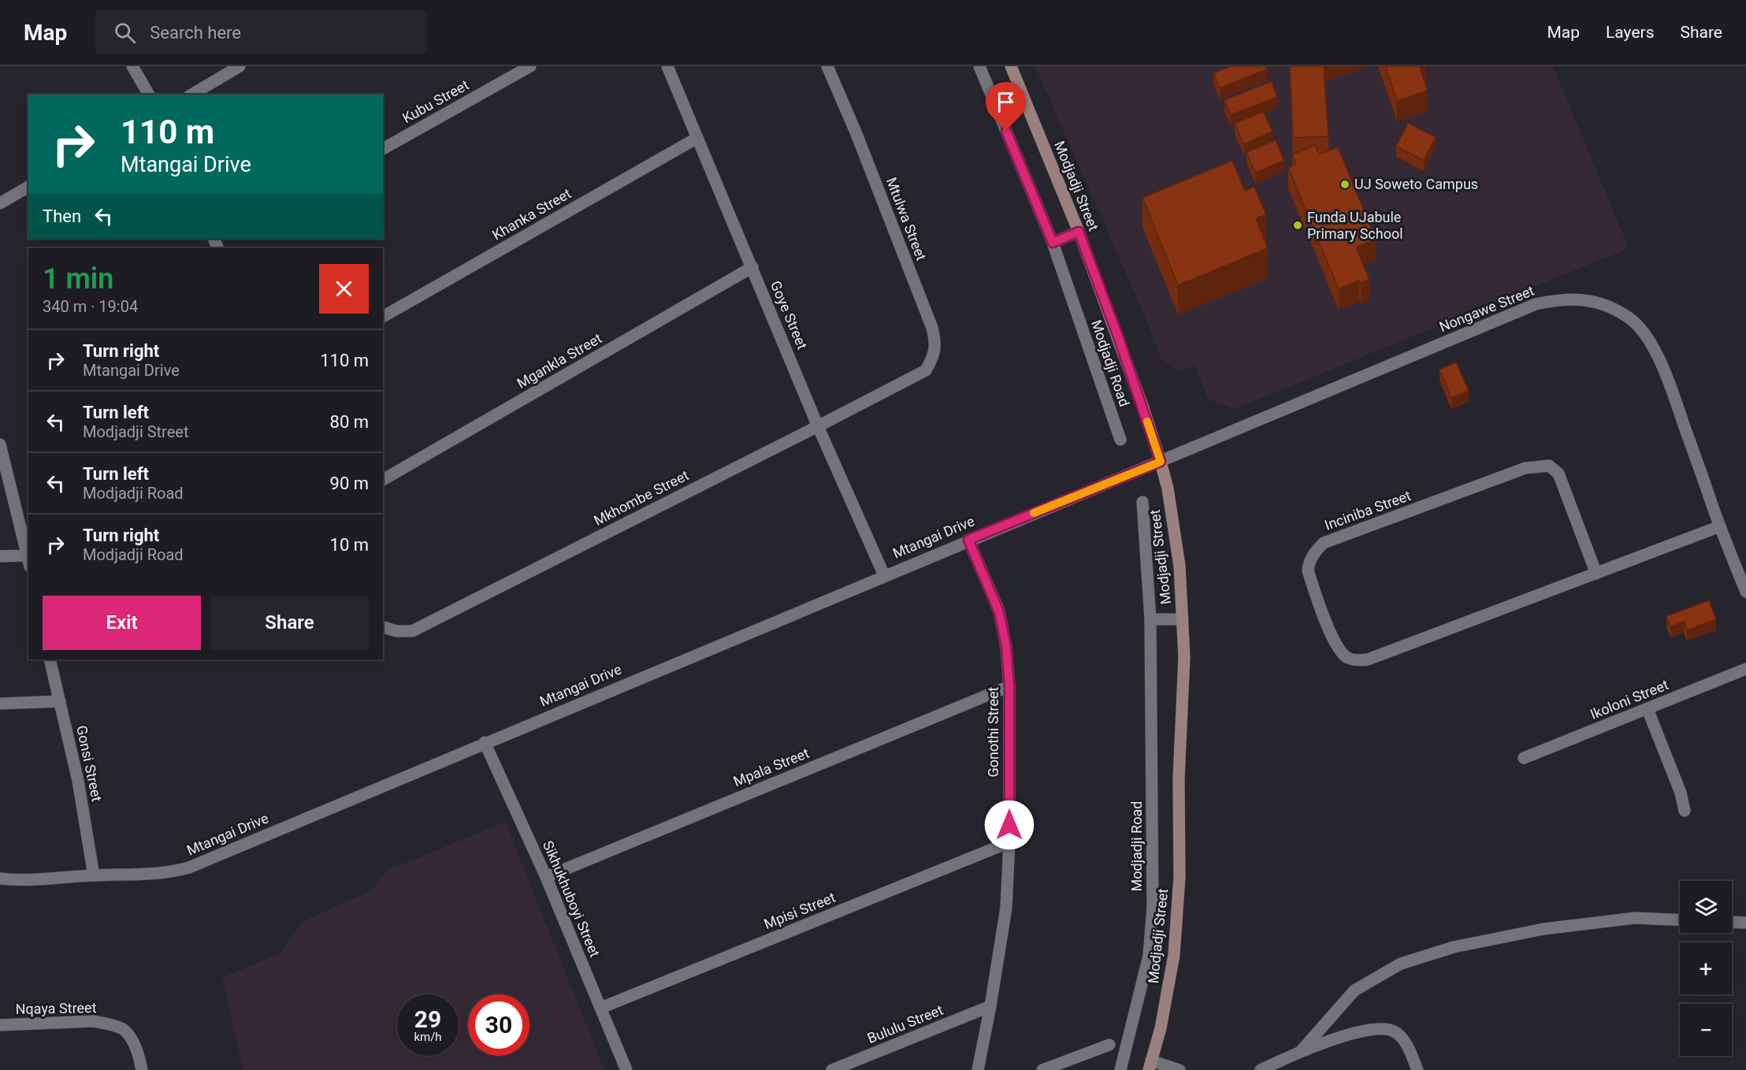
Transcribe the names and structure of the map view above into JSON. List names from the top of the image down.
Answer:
{
  "streets": {
    "street": [
      "Kubu Street",
      "Modjadji Street",
      "Khanka Street",
      "Mtulwa Street",
      "Nongawe Street",
      "Goye Street",
      "Mgankla Street",
      "Modjadji Road",
      "Mkhombe Street",
      "Inciniba Street",
      "Mtangai Drive",
      "Ikoloni Street",
      "Gonothi Street",
      "Gonsi Street",
      "Mpala Street",
      "Sikhukhuboyi Street",
      "Mpisi Street",
      "Nqaya Street",
      "Bululu Street"
    ]
  },
  "crossings": [
    ["Modjadji Street", "Nongawe Street"],
    ["Modjadji Street", "Mtangai Drive"],
    ["Khanka Street", "Goye Street"],
    ["Mtulwa Street", "Mkhombe Street"],
    ["Nongawe Street", "Inciniba Street"],
    ["Nongawe Street", "Mtangai Drive"],
    ["Goye Street", "Mgankla Street"],
    ["Goye Street", "Mkhombe Street"],
    ["Goye Street", "Mtangai Drive"],
    ["Mtangai Drive", "Gonothi Street"],
    ["Mtangai Drive", "Gonsi Street"],
    ["Mtangai Drive", "Sikhukhuboyi Street"],
    ["Gonothi Street", "Mpala Street"],
    ["Gonothi Street", "Mpisi Street"],
    ["Gonothi Street", "Bululu Street"],
    ["Mpala Street", "Sikhukhuboyi Street"],
    ["Sikhukhuboyi Street", "Mpisi Street"]
  ],
  "places": ["UJ Soweto Campus", "Funda UJabule Primary School"],
  "page": {
    "header": "Map",
    "search": "Search here",
    "nav": ["Map", "Layers", "Share"],
    "turn": ["110 m", "Mtangai Drive"],
    "then": "Then",
    "heading": ["1 min", "340 m · 19:04"],
    "list": [
      {
        "name": "Turn right",
        "note": "Mtangai Drive",
        "value": "110 m"
      },
      {
        "name": "Turn left",
        "note": "Modjadji Street",
        "value": "80 m"
      },
      {
        "name": "Turn left",
        "note": "Modjadji Road",
        "value": "90 m"
      },
      {
        "name": "Turn right",
        "note": "Modjadji Road",
        "value": "10 m"
      }
    ],
    "buttons": ["Exit", "Share"],
    "map_buttons": ["+", "−"],
    "speed": "29 km/h",
    "limit": "30"
  }
}
